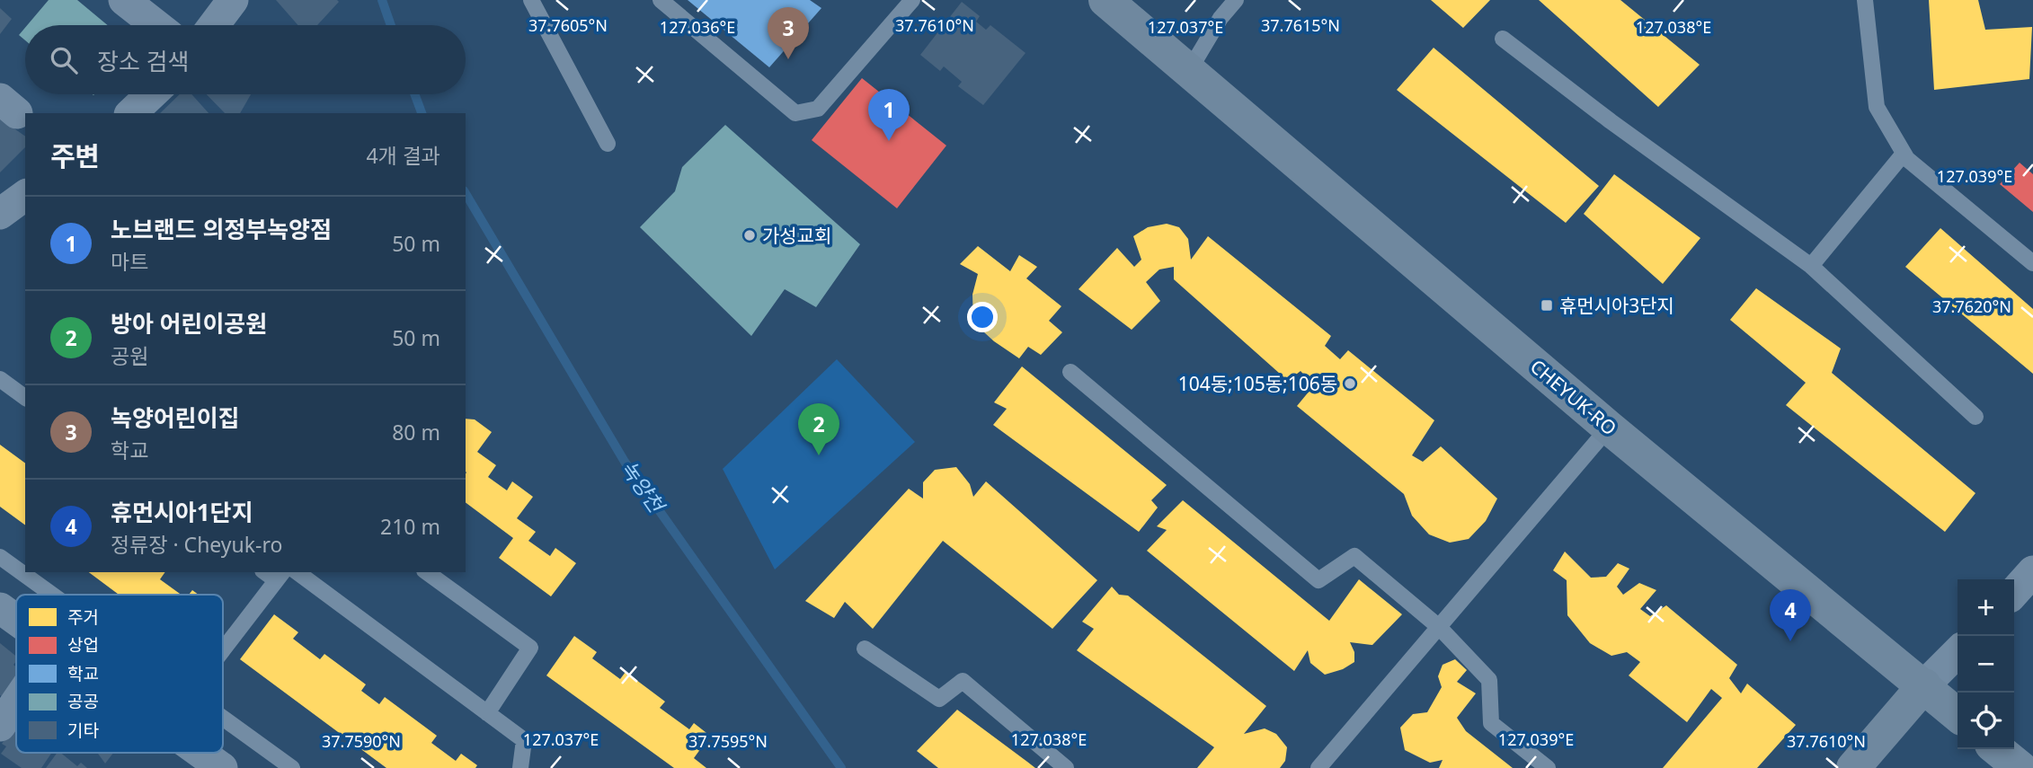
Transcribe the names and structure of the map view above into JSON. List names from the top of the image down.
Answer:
{
  "streets": {
    "street": ["CHEYUK-RO"]
  },
  "water": ["녹양천"],
  "places": {
    "other": ["가성교회", "104동;105동;106동"],
    "transit": ["휴먼시아3단지"]
  },
  "legend": [
    "주거",
    "상업",
    "학교",
    "공공",
    "기타"
  ],
  "page": {
    "pins": [
      "3",
      "1",
      "2",
      "4"
    ],
    "search": "장소 검색",
    "heading": ["주변", "4개 결과"],
    "list": [
      {
        "mark": "1",
        "name": "노브랜드 의정부녹양점",
        "note": "마트",
        "value": "50 m"
      },
      {
        "mark": "2",
        "name": "방아 어린이공원",
        "note": "공원",
        "value": "50 m"
      },
      {
        "mark": "3",
        "name": "녹양어린이집",
        "note": "학교",
        "value": "80 m"
      },
      {
        "mark": "4",
        "name": "휴먼시아1단지",
        "note": "정류장 · Cheyuk-ro",
        "value": "210 m"
      }
    ],
    "map_buttons": ["+", "−"]
  },
  "coordinates": [
    "37.7605°N",
    "37.7610°N",
    "37.7615°N",
    "127.036°E",
    "127.037°E",
    "127.038°E",
    "127.039°E",
    "37.7620°N",
    "37.7590°N",
    "37.7595°N"
  ]
}
